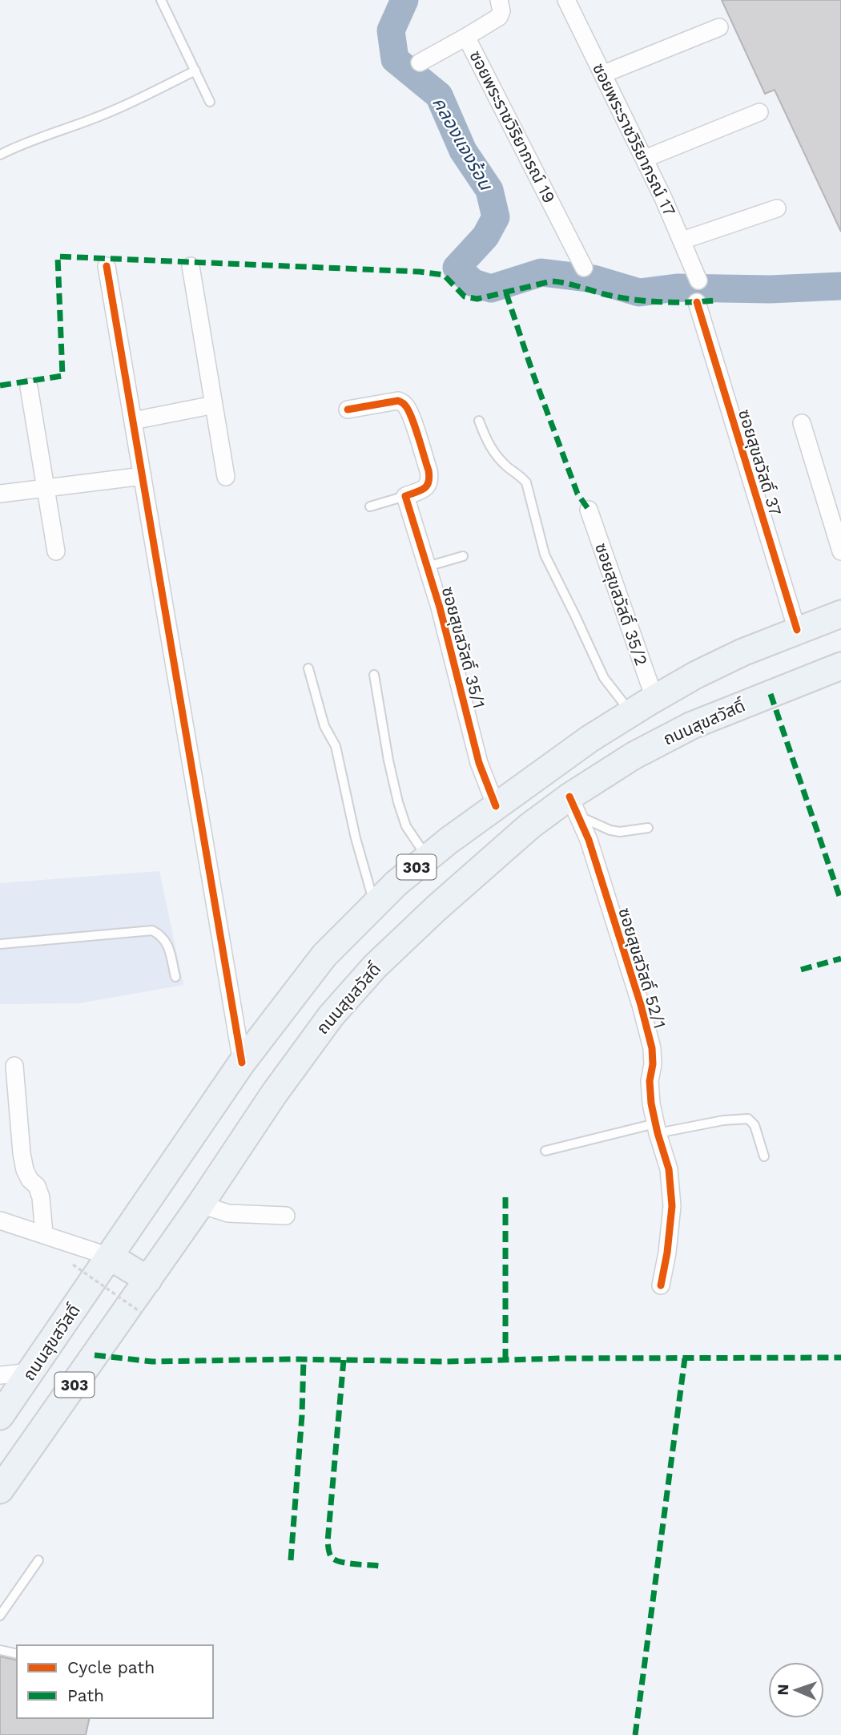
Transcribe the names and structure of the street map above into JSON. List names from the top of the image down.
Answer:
{
  "streets": {
    "main road": ["ถนนสุขสวัสดิ์", "303"],
    "street": [
      "ซอยพระราชวิริยาภรณ์ 19",
      "ซอยพระราชวิริยาภรณ์ 17",
      "ซอยสุขสวัสดิ์ 37",
      "ซอยสุขสวัสดิ์ 35/2",
      "ซอยสุขสวัสดิ์ 35/1",
      "ซอยสุขสวัสดิ์ 52/1"
    ]
  },
  "crossings": [
    ["ซอยสุขสวัสดิ์ 37", "ถนนสุขสวัสดิ์"],
    ["ซอยสุขสวัสดิ์ 35/2", "ถนนสุขสวัสดิ์"],
    ["ซอยสุขสวัสดิ์ 35/1", "ถนนสุขสวัสดิ์"],
    ["ถนนสุขสวัสดิ์", "ซอยสุขสวัสดิ์ 52/1"]
  ],
  "water": ["คลองแจงร้อน"],
  "legend": ["Cycle path", "Path"],
  "north": "left"
}
